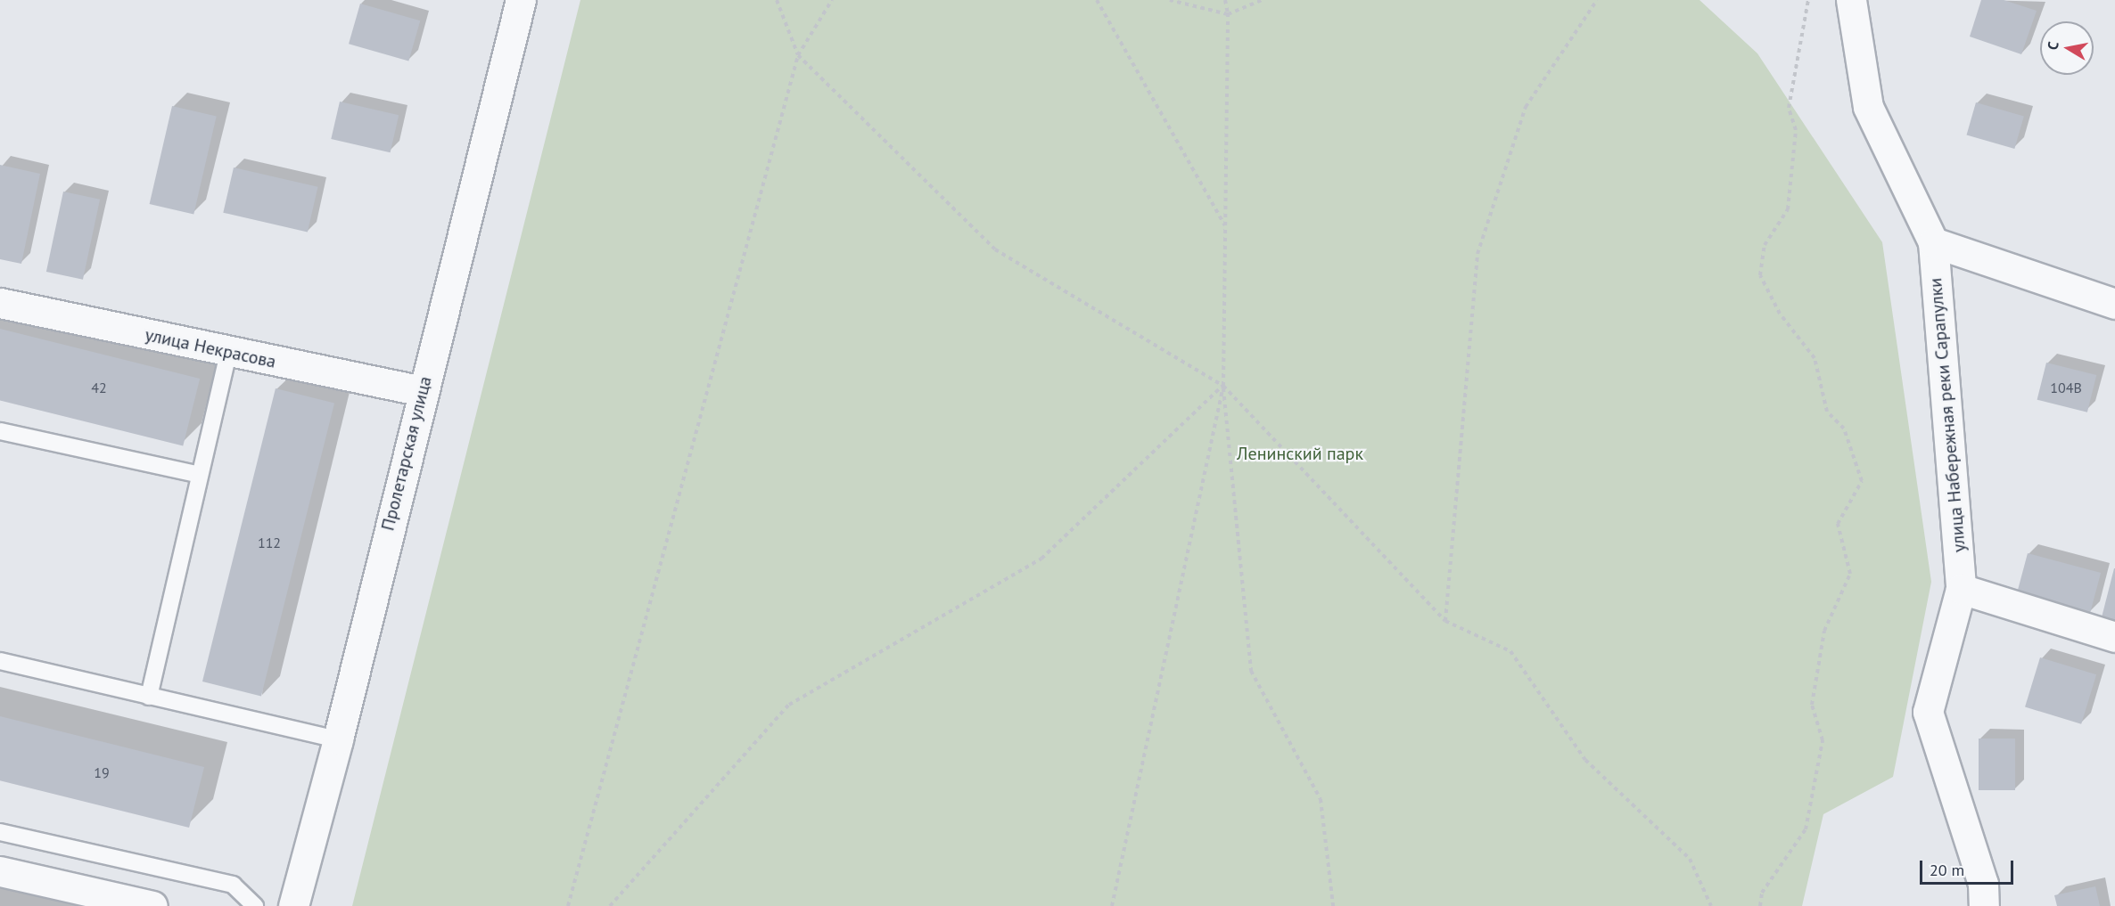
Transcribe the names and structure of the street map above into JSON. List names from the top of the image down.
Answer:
{
  "streets": {
    "street": ["улица Некрасова", "улица Набережная реки Сарапулки", "Пролетарская улица"]
  },
  "crossings": [
    ["улица Некрасова", "Пролетарская улица"]
  ],
  "parks": ["Ленинский парк"],
  "house_numbers": [
    "42",
    "104В",
    "112",
    "19"
  ],
  "scale_bar": "20 m",
  "north": "left"
}
